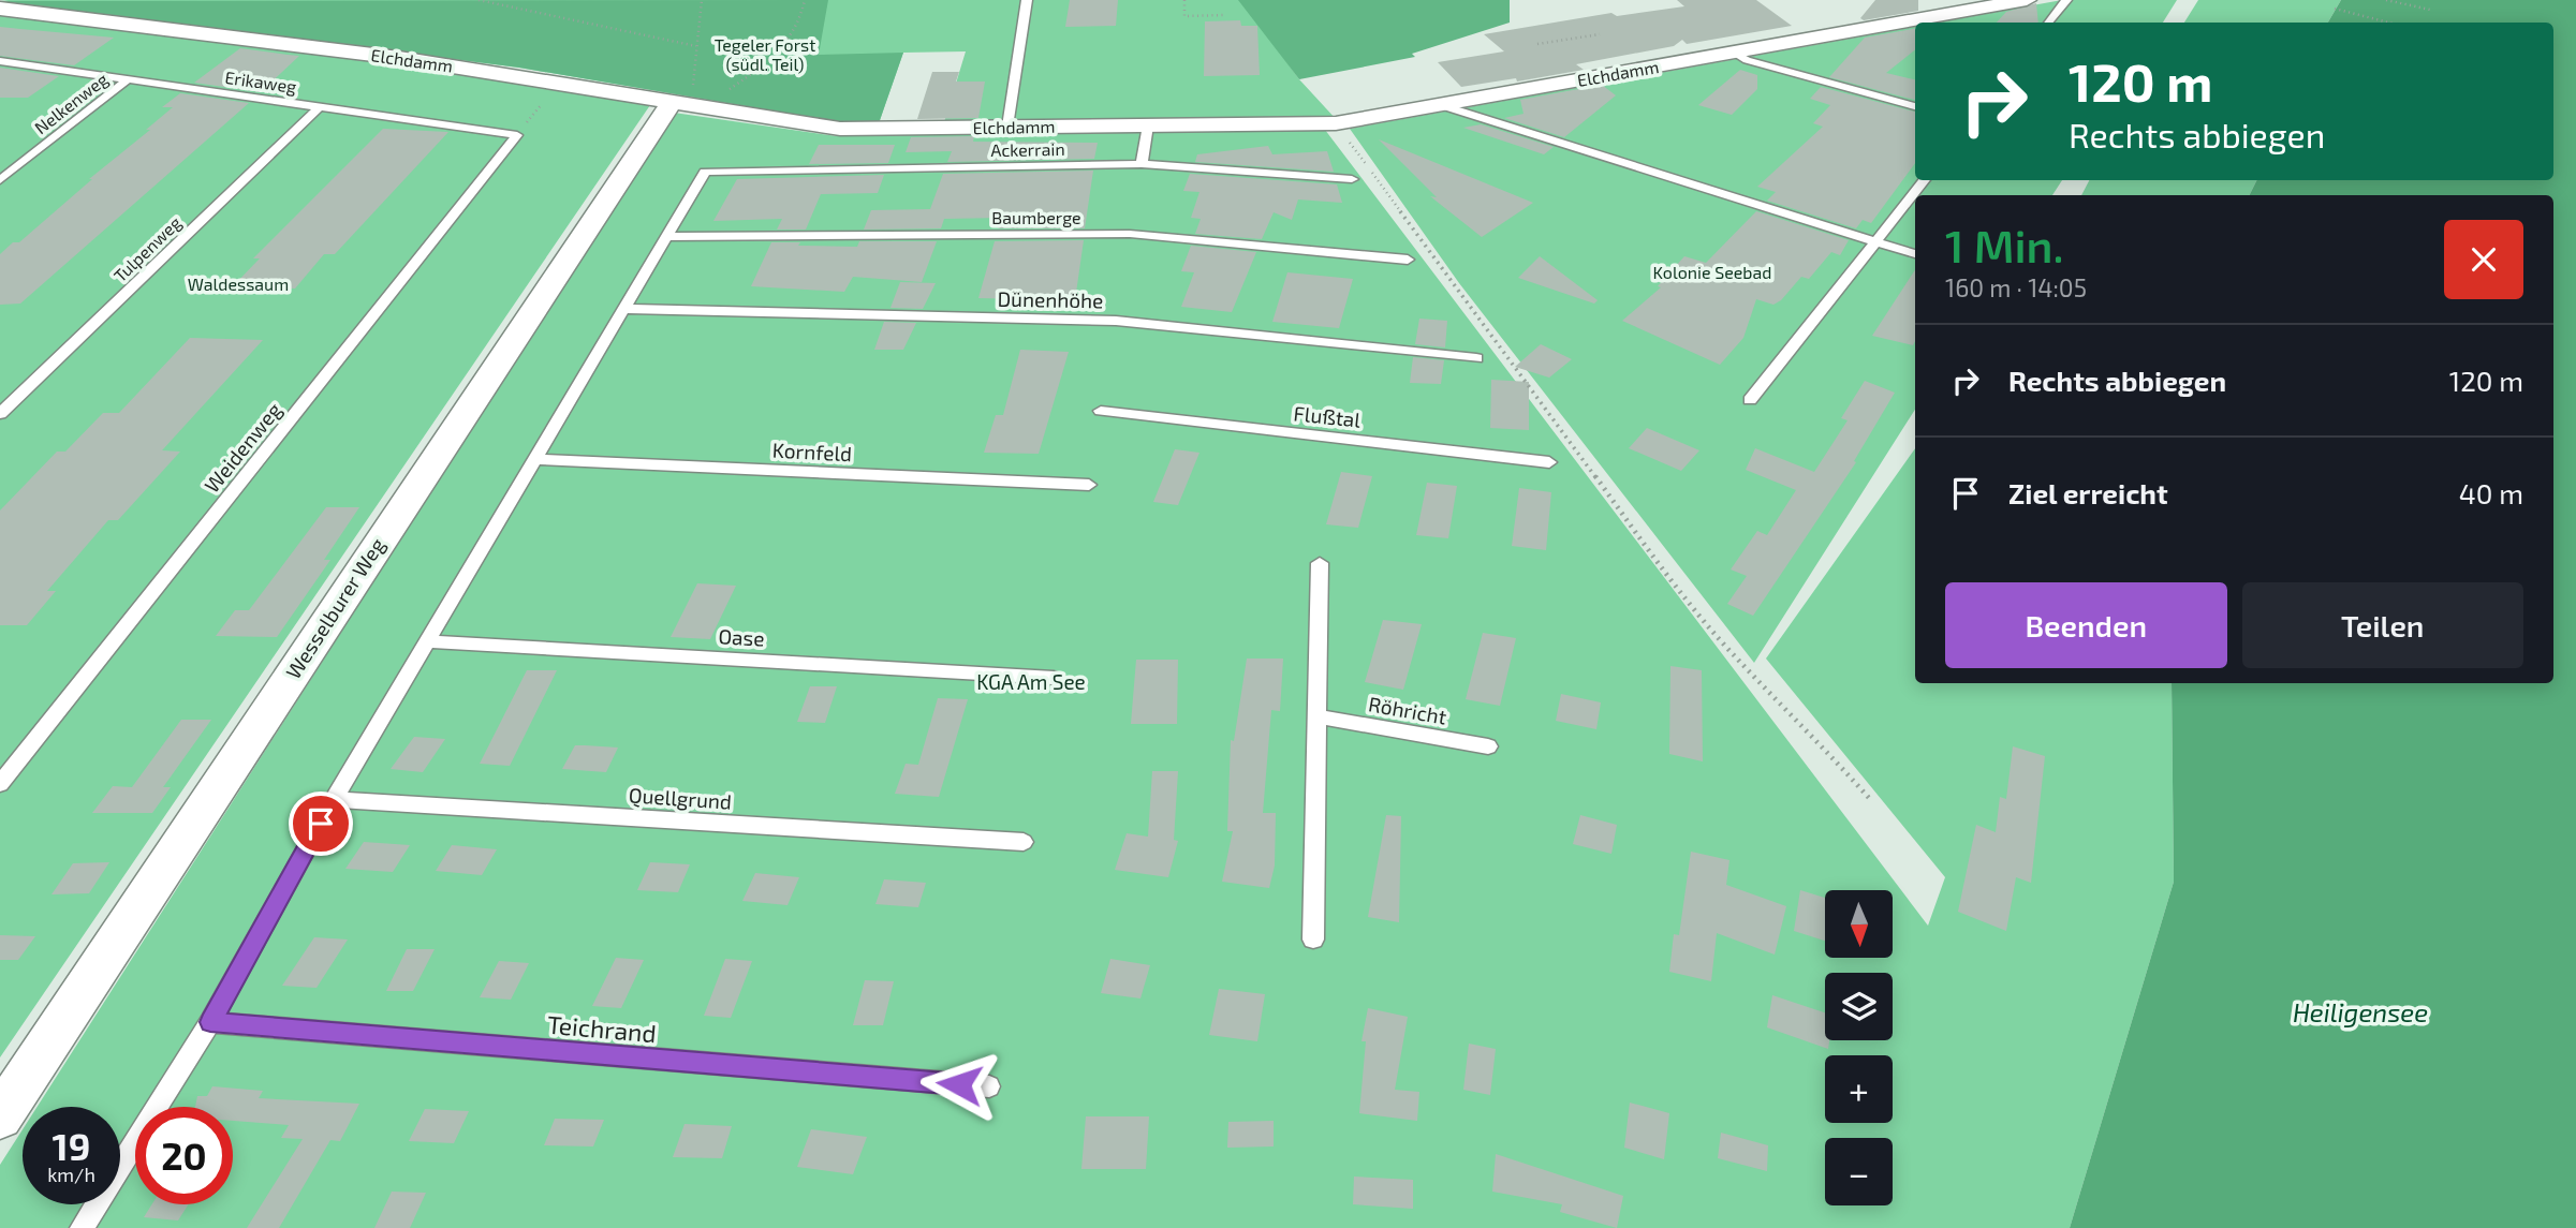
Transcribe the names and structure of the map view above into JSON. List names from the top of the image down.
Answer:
{
  "streets": {
    "street": ["Elchdamm", "Wesselburer Weg"],
    "lane": [
      "Erikaweg",
      "Nelkenweg",
      "Ackerrain",
      "Baumberge",
      "Tulpenweg",
      "Dünenhöhe",
      "Flußtal",
      "Weidenweg",
      "Kornfeld",
      "Oase",
      "Röhricht",
      "Quellgrund",
      "Teichrand"
    ]
  },
  "crossings": [
    ["Elchdamm", "Wesselburer Weg"],
    ["Erikaweg", "Nelkenweg"],
    ["Erikaweg", "Tulpenweg"],
    ["Erikaweg", "Weidenweg"],
    ["Ackerrain", "Baumberge"]
  ],
  "water": ["Heiligensee"],
  "parks": [
    "Tegeler Forst (südl. Teil)",
    "Kolonie Seebad",
    "Waldessaum",
    "KGA Am See"
  ],
  "north": "bottom",
  "page": {
    "turn": ["120 m", "Rechts abbiegen"],
    "heading": ["1 Min.", "160 m · 14:05"],
    "list": [
      {
        "name": "Rechts abbiegen",
        "value": "120 m"
      },
      {
        "name": "Ziel erreicht",
        "value": "40 m"
      }
    ],
    "buttons": ["Beenden", "Teilen"],
    "map_buttons": ["+", "−"],
    "speed": "19 km/h",
    "limit": "20"
  }
}
